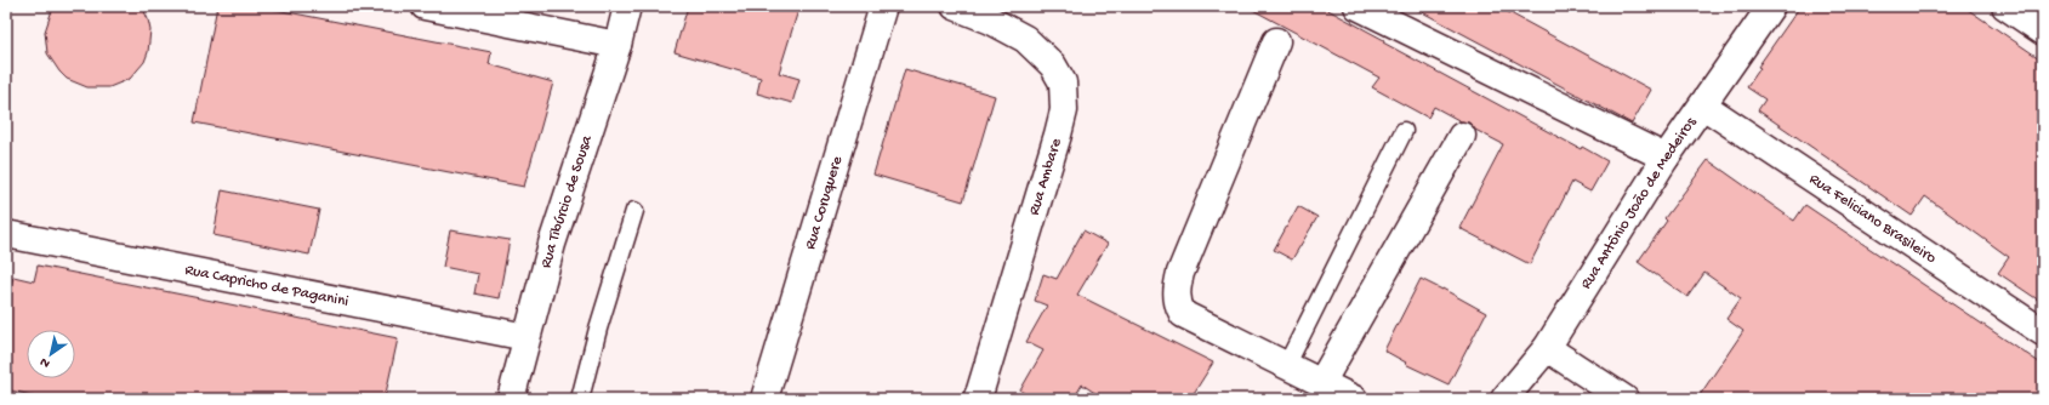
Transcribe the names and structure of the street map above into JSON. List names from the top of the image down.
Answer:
{
  "streets": {
    "street": [
      "Rua Ambare",
      "Rua Tibúrcio de Sousa",
      "Rua Coruquere",
      "Rua Antônio João de Medeiros",
      "Rua Feliciano Brasileiro",
      "Rua Capricho de Paganini"
    ]
  },
  "crossings": [
    ["Rua Tibúrcio de Sousa", "Rua Capricho de Paganini"],
    ["Rua Antônio João de Medeiros", "Rua Feliciano Brasileiro"]
  ],
  "north": "bottom left"
}
